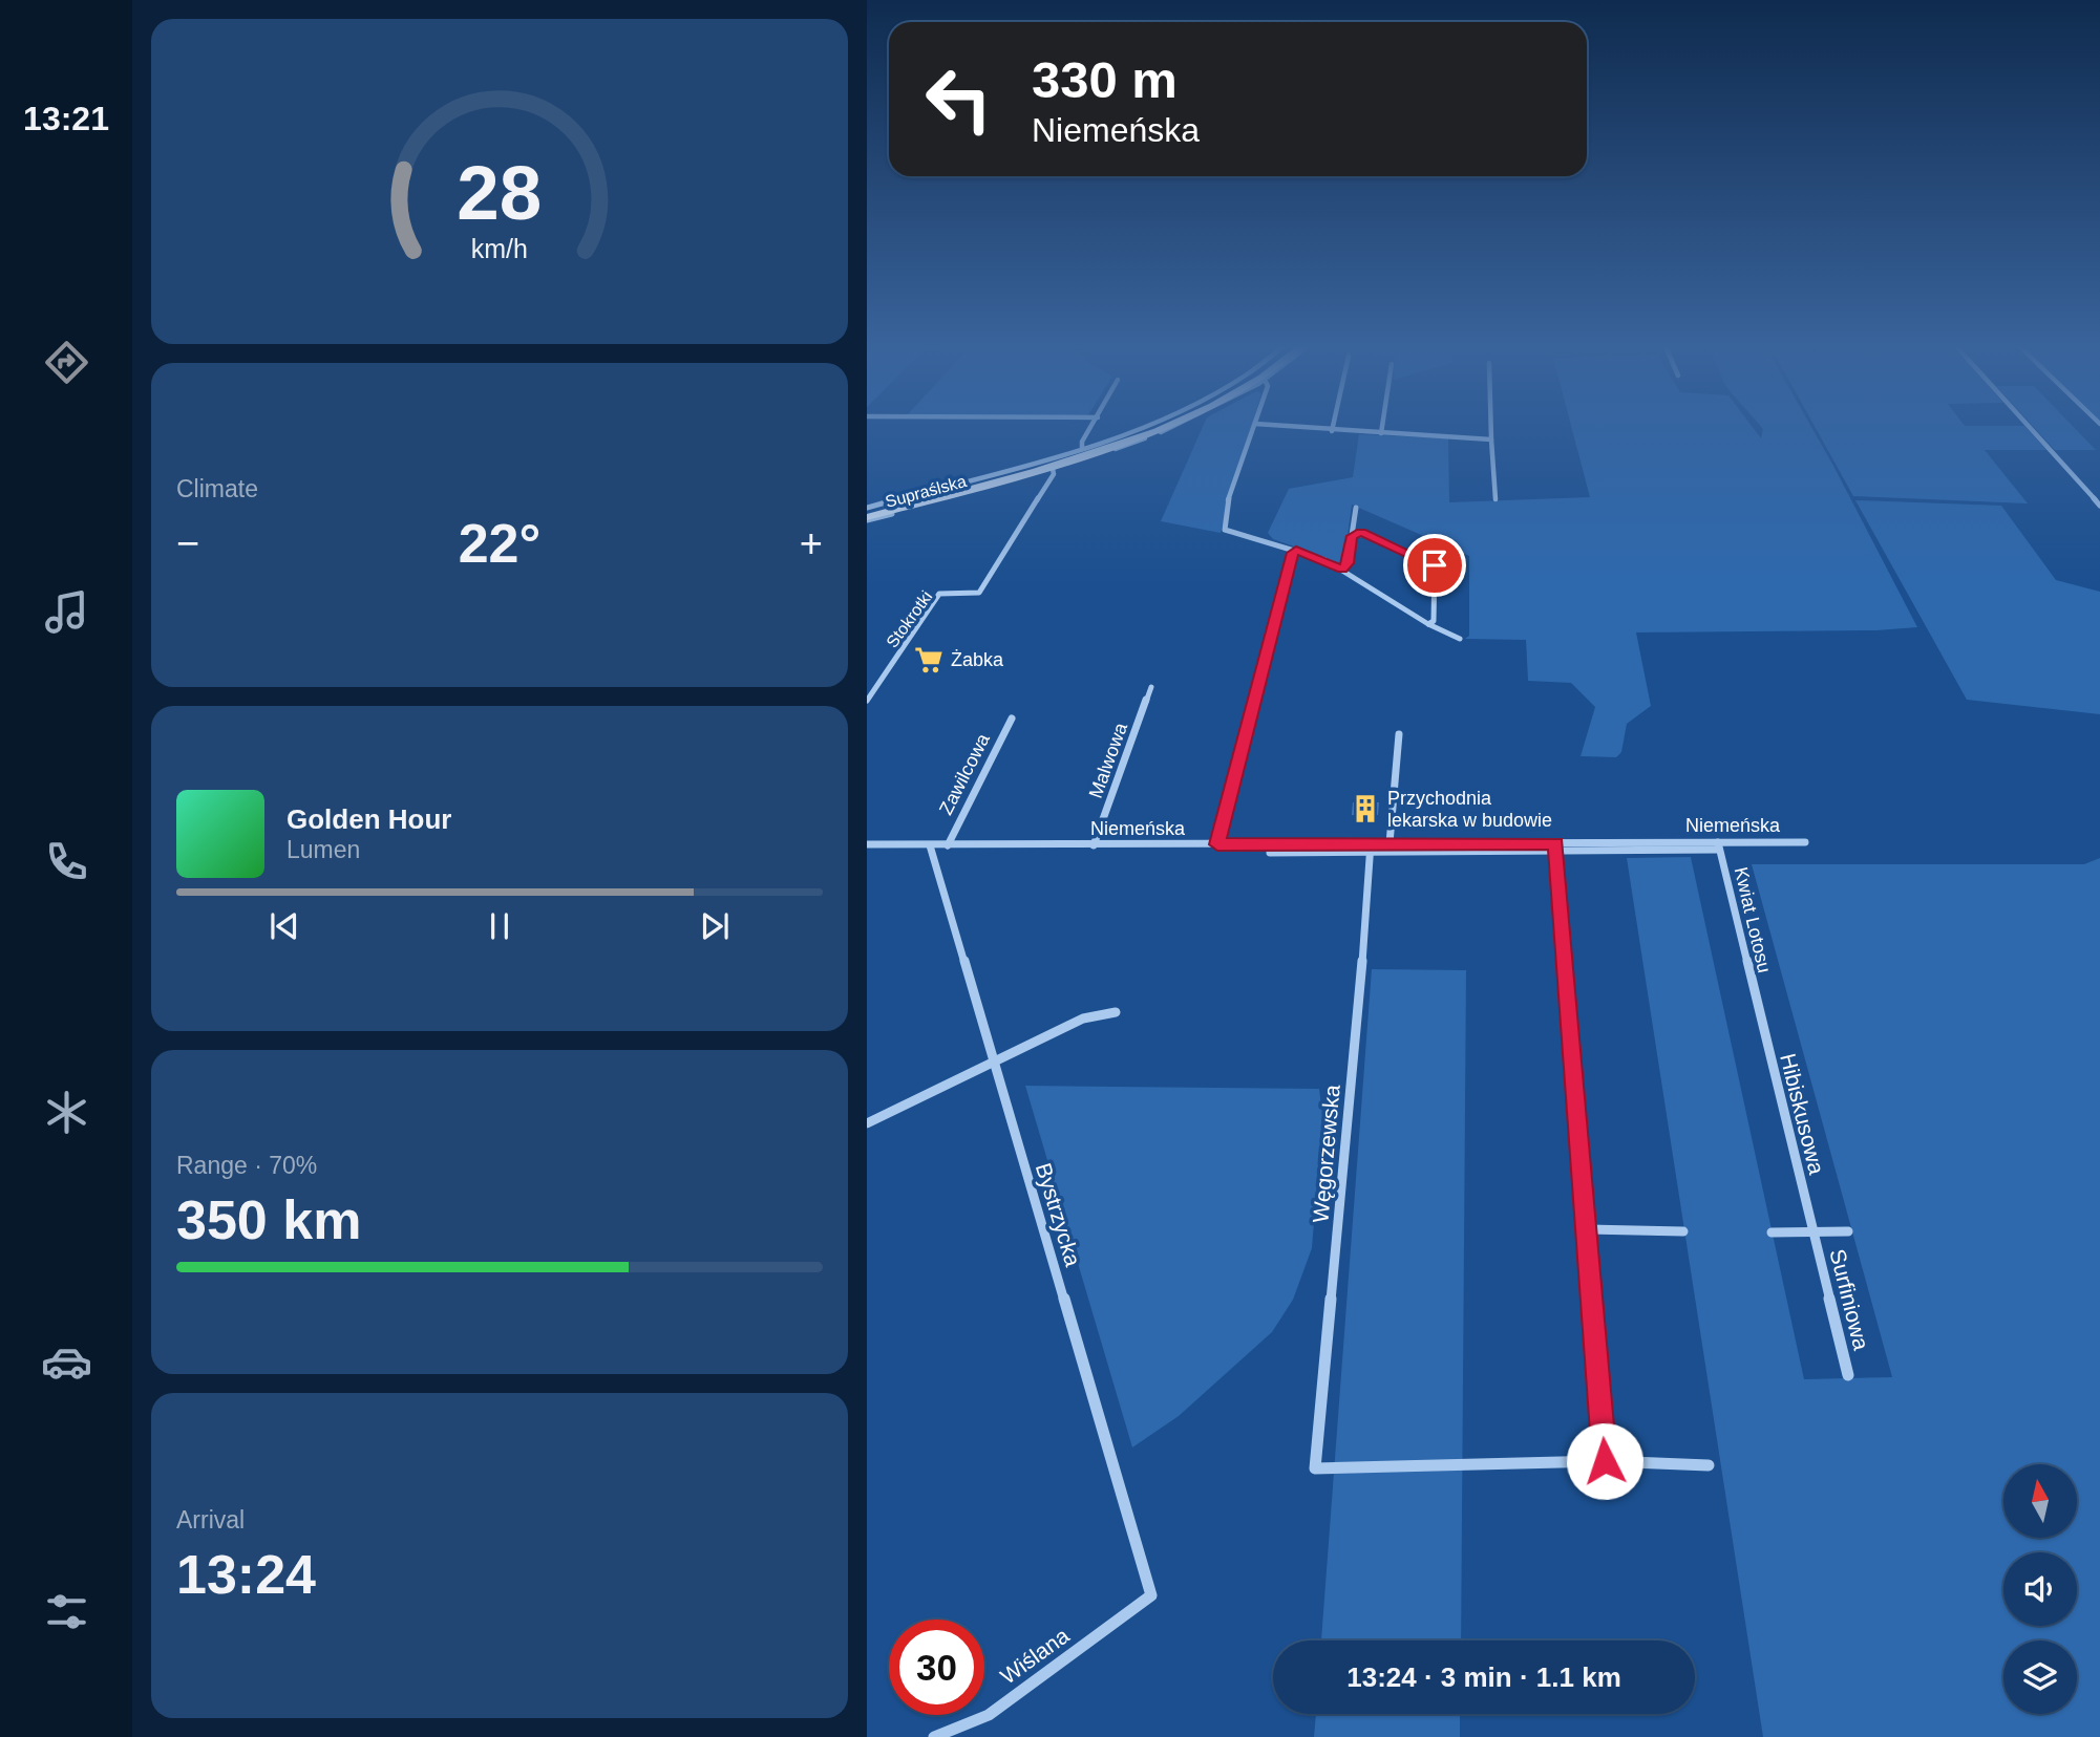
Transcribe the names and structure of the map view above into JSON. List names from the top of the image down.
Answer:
{
  "streets": {
    "street": [
      "Supraślska",
      "Stokrotki",
      "Malwowa",
      "Zawilcowa",
      "Niemeńska",
      "Kwiat Lotosu",
      "Hibiskusowa",
      "Węgorzewska",
      "Bystrzycka",
      "Surfiniowa",
      "Wiślana"
    ]
  },
  "crossings": [
    ["Supraślska", "Stokrotki"],
    ["Malwowa", "Niemeńska"],
    ["Zawilcowa", "Niemeńska"],
    ["Niemeńska", "Kwiat Lotosu"],
    ["Niemeńska", "Węgorzewska"],
    ["Niemeńska", "Bystrzycka"],
    ["Kwiat Lotosu", "Hibiskusowa"],
    ["Hibiskusowa", "Surfiniowa"],
    ["Bystrzycka", "Wiślana"]
  ],
  "places": {
    "supermarket": ["Żabka"],
    "building": ["Przychodnia lekarska w budowie"]
  },
  "north": "top",
  "page": {
    "tabs": "13:21",
    "turn": ["330 m", "Niemeńska"],
    "tile": [
      "Climate",
      ["Range · 70%", "350 km"],
      ["Arrival", "13:24"]
    ],
    "heat": ["−", "22°", "+"],
    "song": ["Golden Hour", "Lumen"],
    "limit": "30",
    "trip": "13:24 · 3 min · 1.1 km",
    "gauge": ["28", "km/h"]
  }
}
